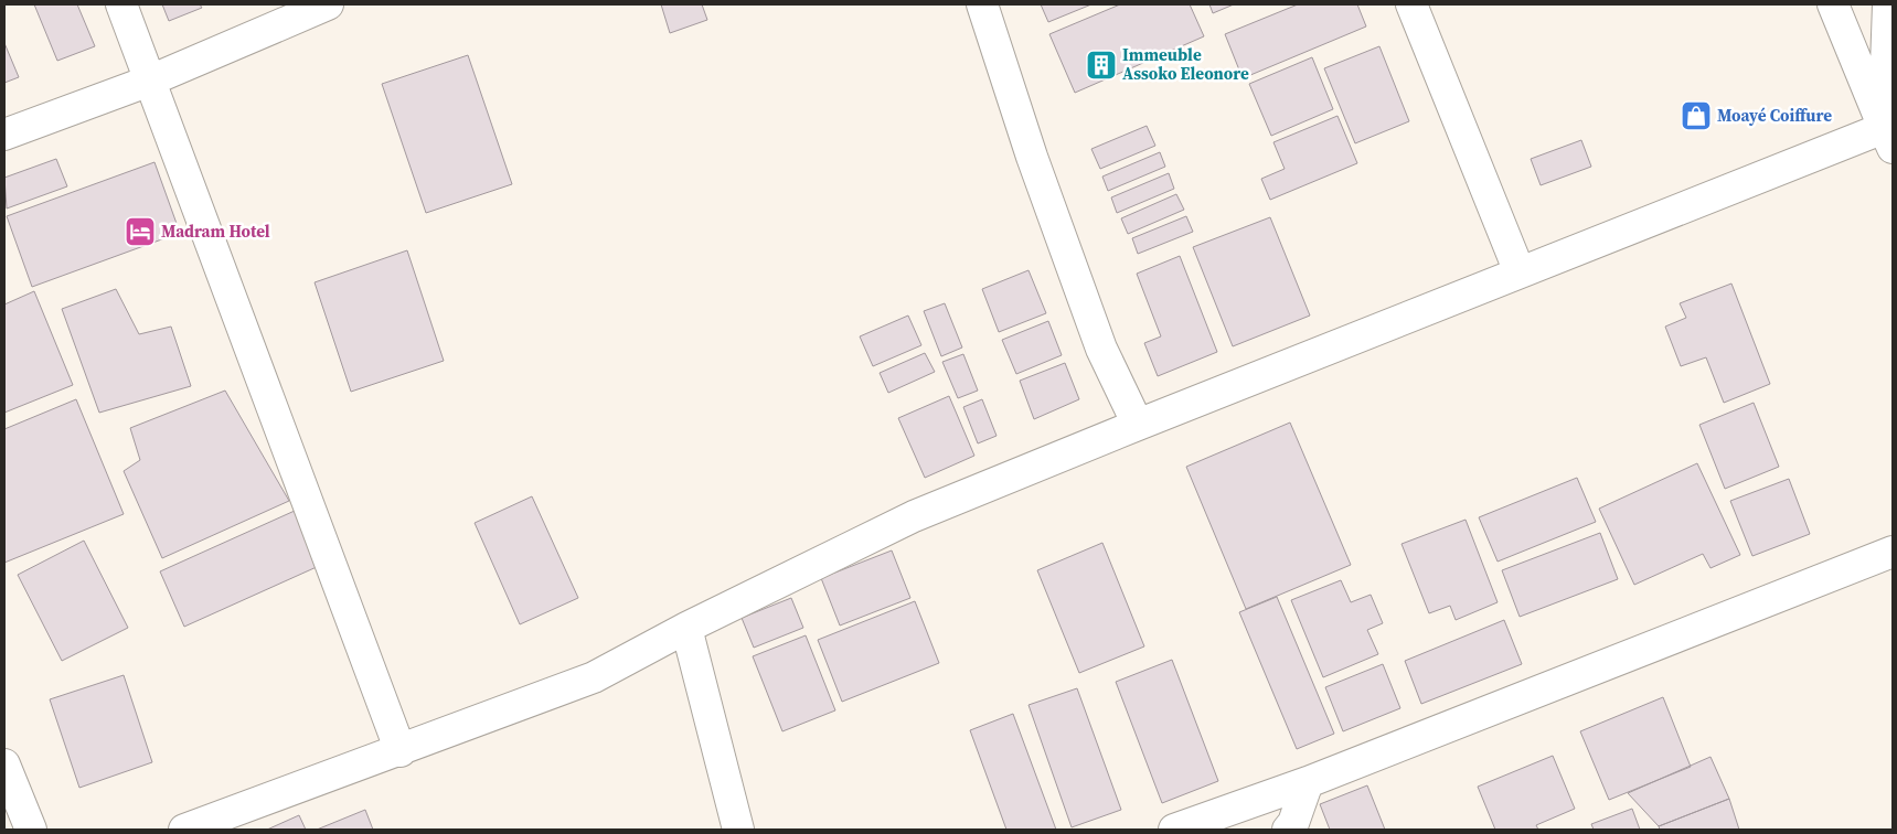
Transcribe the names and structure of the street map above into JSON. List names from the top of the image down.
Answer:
{
  "places": {
    "building": ["Immeuble Assoko Eleonore"],
    "shop": ["Moayé Coiffure"],
    "hotel": ["Madram Hotel"]
  }
}
